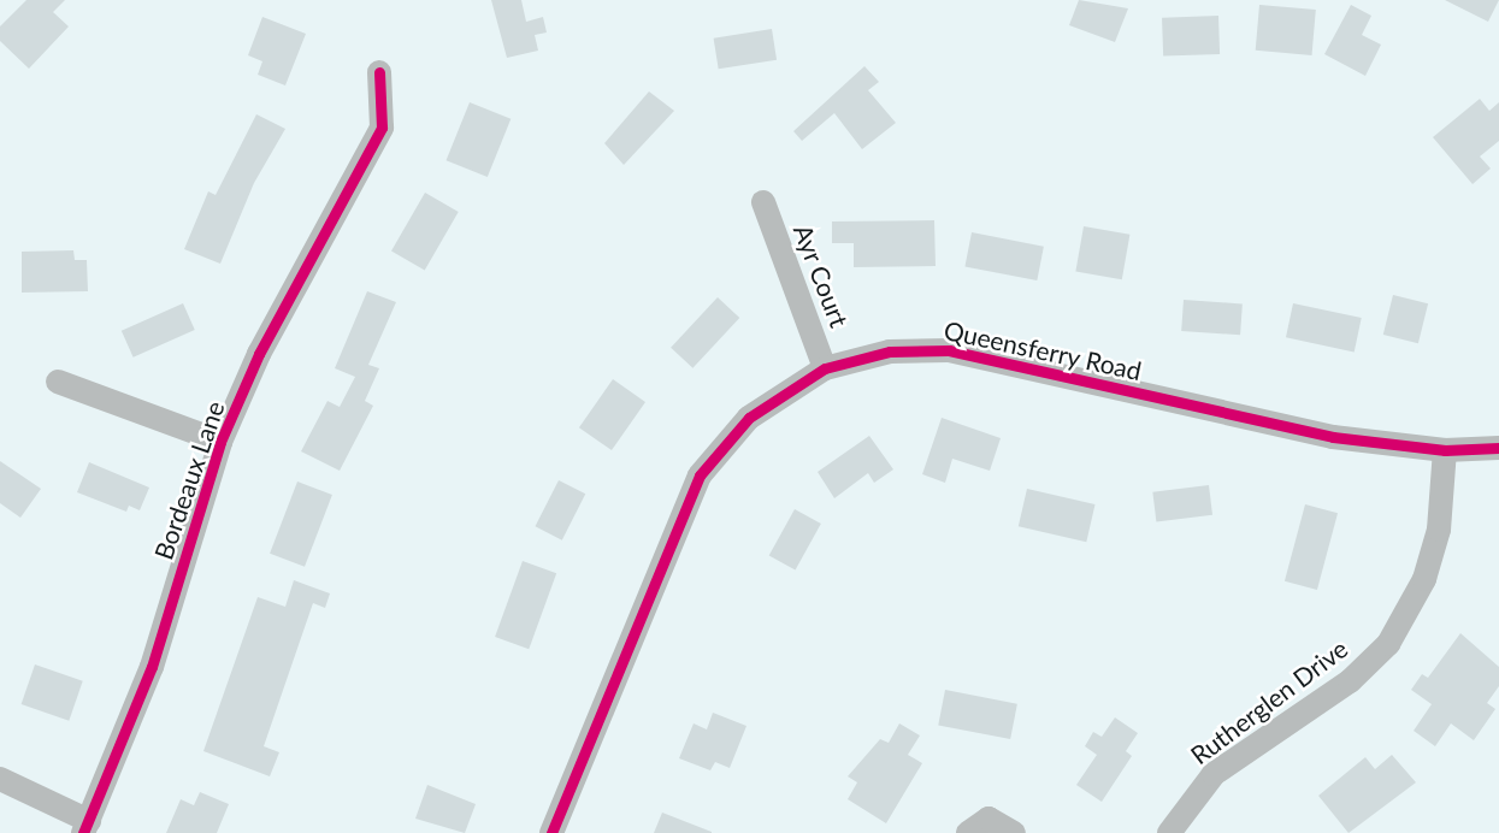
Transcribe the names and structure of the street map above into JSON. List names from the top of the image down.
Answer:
{
  "streets": {
    "street": [
      "Ayr Court",
      "Queensferry Road",
      "Bordeaux Lane",
      "Rutherglen Drive"
    ]
  },
  "crossings": [
    ["Ayr Court", "Queensferry Road"],
    ["Queensferry Road", "Rutherglen Drive"]
  ]
}
